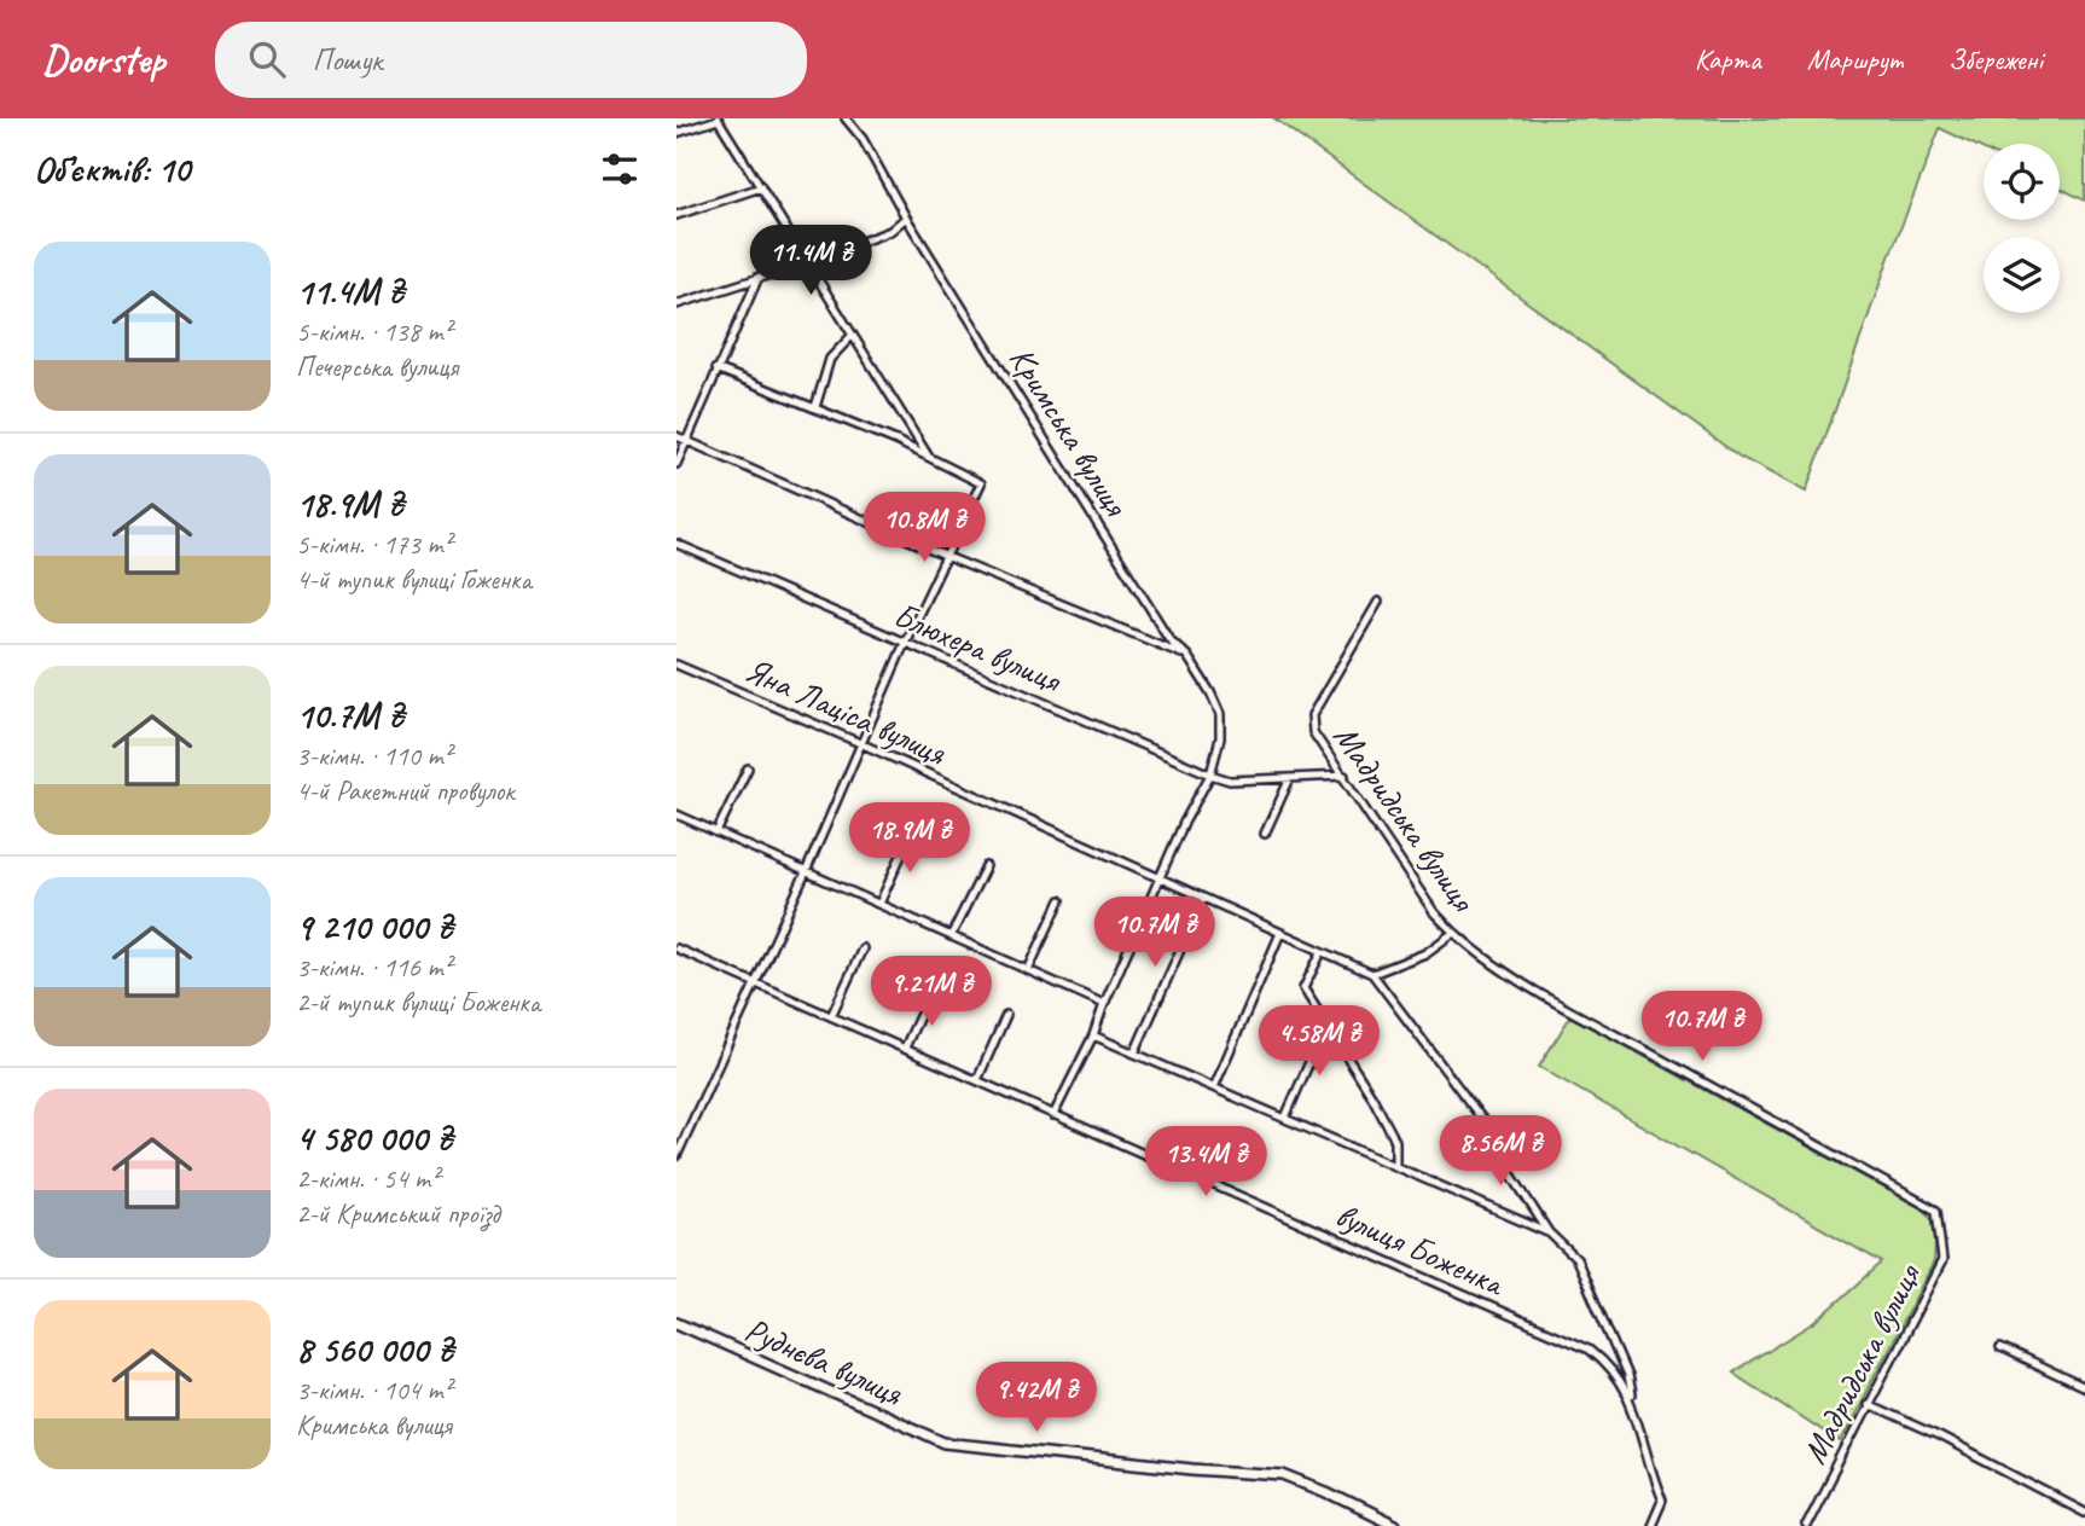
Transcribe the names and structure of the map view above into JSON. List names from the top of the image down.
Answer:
{
  "streets": {
    "street": [
      "Кримська вулиця",
      "Блюхера вулиця",
      "Яна Лаціса вулиця",
      "Мадридська вулиця",
      "вулиця Боженка",
      "Руднєва вулиця"
    ]
  },
  "crossings": [
    ["Кримська вулиця", "Блюхера вулиця"],
    ["Кримська вулиця", "Яна Лаціса вулиця"],
    ["Кримська вулиця", "вулиця Боженка"],
    ["Блюхера вулиця", "Мадридська вулиця"]
  ],
  "page": {
    "header": "Doorstep",
    "search": "Пошук",
    "nav": ["Карта", "Маршрут", "Збережені"],
    "heading": "Об’єктів: 10",
    "list": [
      {
        "name": "11.4M ₴",
        "note": "5-кімн. · 138 m² · Печерська вулиця"
      },
      {
        "name": "18.9M ₴",
        "note": "5-кімн. · 173 m² · 4-й тупик вулиці Гоженка"
      },
      {
        "name": "10.7M ₴",
        "note": "3-кімн. · 110 m² · 4-й Ракетний провулок"
      },
      {
        "name": "9 210 000 ₴",
        "note": "3-кімн. · 116 m² · 2-й тупик вулиці Боженка"
      },
      {
        "name": "4 580 000 ₴",
        "note": "2-кімн. · 54 m² · 2-й Кримський проїзд"
      },
      {
        "name": "8 560 000 ₴",
        "note": "3-кімн. · 104 m² · Кримська вулиця"
      }
    ],
    "price": [
      "11.4M ₴",
      "10.8M ₴",
      "18.9M ₴",
      "10.7M ₴",
      "9.21M ₴",
      "10.7M ₴",
      "4.58M ₴",
      "8.56M ₴",
      "13.4M ₴",
      "9.42M ₴"
    ]
  }
}
